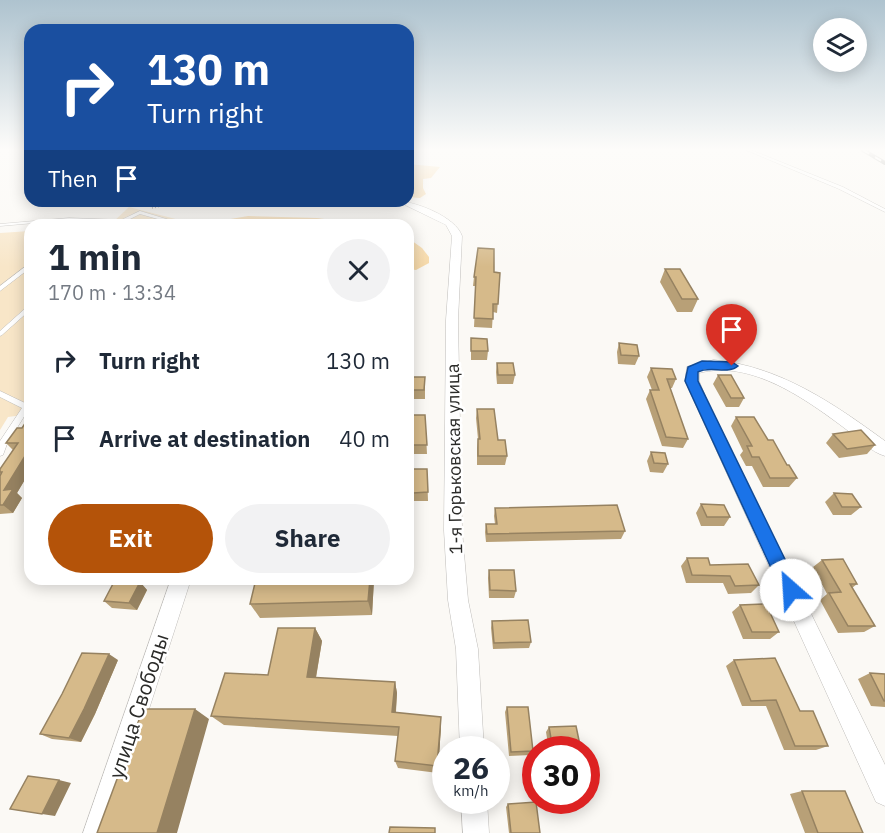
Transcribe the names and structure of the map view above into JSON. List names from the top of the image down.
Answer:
{
  "streets": {
    "street": ["1-я Горьковская улица", "улица Свободы"]
  },
  "page": {
    "turn": ["130 m", "Turn right"],
    "then": "Then",
    "heading": ["1 min", "170 m · 13:34"],
    "list": [
      {
        "name": "Turn right",
        "value": "130 m"
      },
      {
        "name": "Arrive at destination",
        "value": "40 m"
      }
    ],
    "buttons": ["Exit", "Share"],
    "speed": "26 km/h",
    "limit": "30"
  }
}
